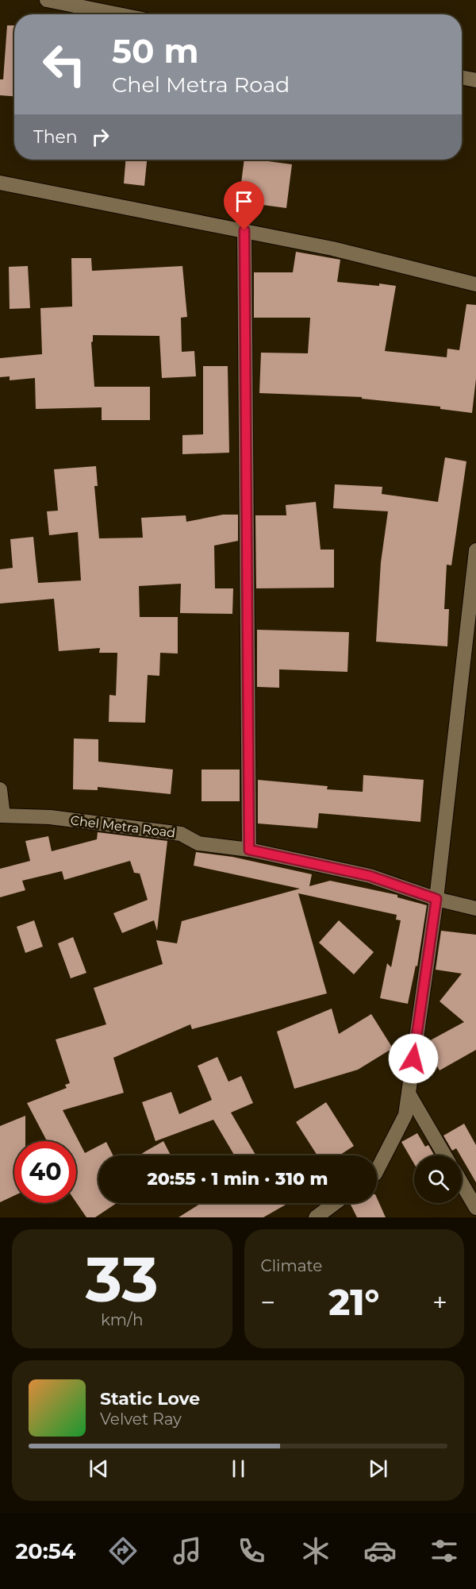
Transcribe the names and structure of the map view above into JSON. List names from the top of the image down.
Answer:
{
  "streets": {
    "street": ["Chel Metra Road"]
  },
  "page": {
    "turn": ["50 m", "Chel Metra Road"],
    "then": "Then",
    "limit": "40",
    "trip": "20:55 · 1 min · 310 m",
    "tile": [
      ["33", "km/h"],
      "Climate"
    ],
    "heat": ["−", "21°", "+"],
    "song": ["Static Love", "Velvet Ray"],
    "tabs": "20:54"
  }
}
